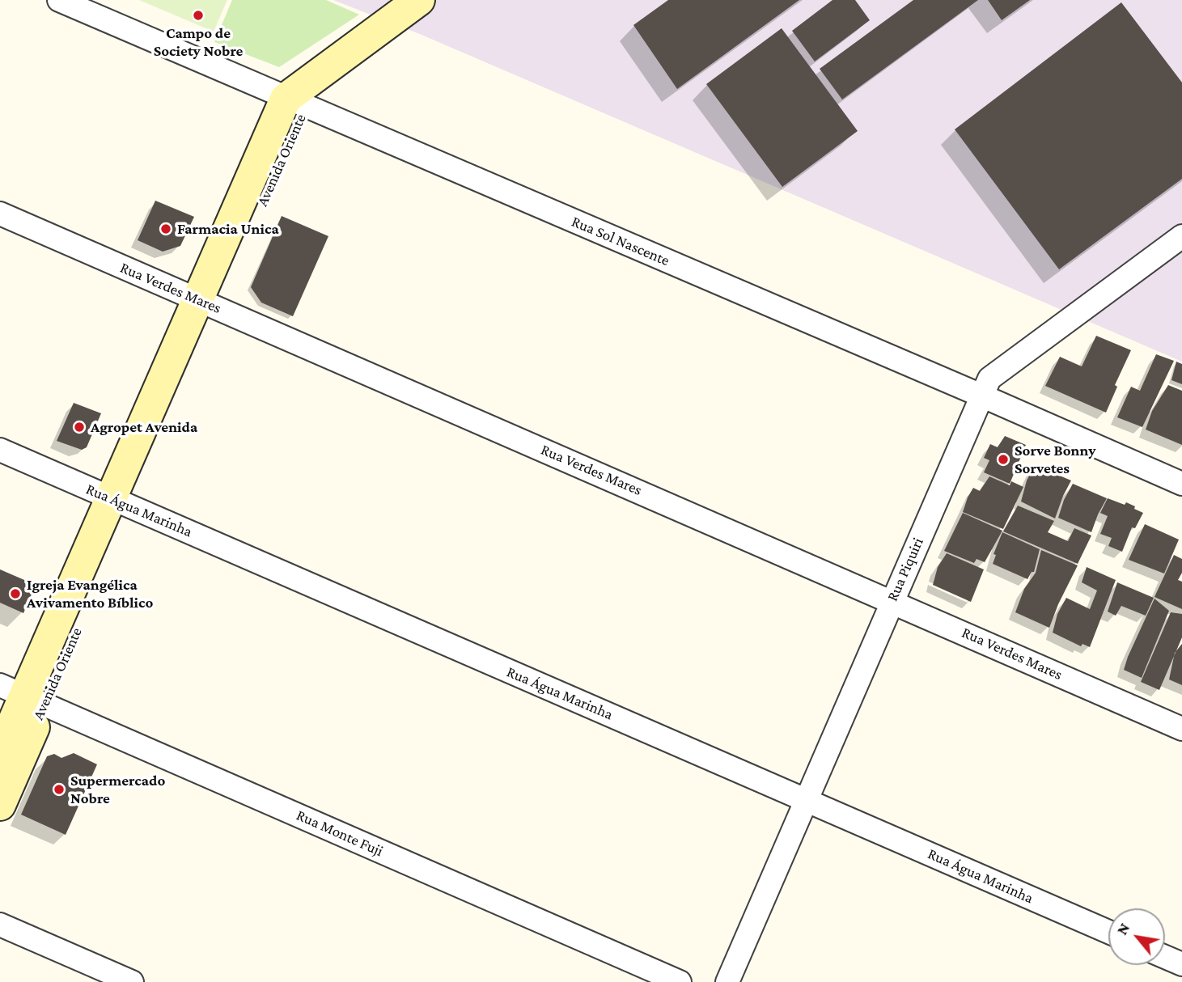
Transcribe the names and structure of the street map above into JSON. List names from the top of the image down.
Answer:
{
  "streets": {
    "street": [
      "Avenida Oriente",
      "Rua Sol Nascente",
      "Rua Verdes Mares",
      "Rua Água Marinha",
      "Rua Piquiri",
      "Rua Monte Fuji"
    ]
  },
  "crossings": [
    ["Avenida Oriente", "Rua Sol Nascente"],
    ["Avenida Oriente", "Rua Verdes Mares"],
    ["Avenida Oriente", "Rua Água Marinha"],
    ["Avenida Oriente", "Rua Monte Fuji"],
    ["Rua Sol Nascente", "Rua Piquiri"],
    ["Rua Verdes Mares", "Rua Piquiri"],
    ["Rua Água Marinha", "Rua Piquiri"]
  ],
  "places": [
    "Campo de Society Nobre",
    "Farmacia Unica",
    "Agropet Avenida",
    "Sorve Bonny Sorvetes",
    "Igreja Evangélica Avivamento Bíblico",
    "Supermercado Nobre"
  ],
  "north": "top left"
}
